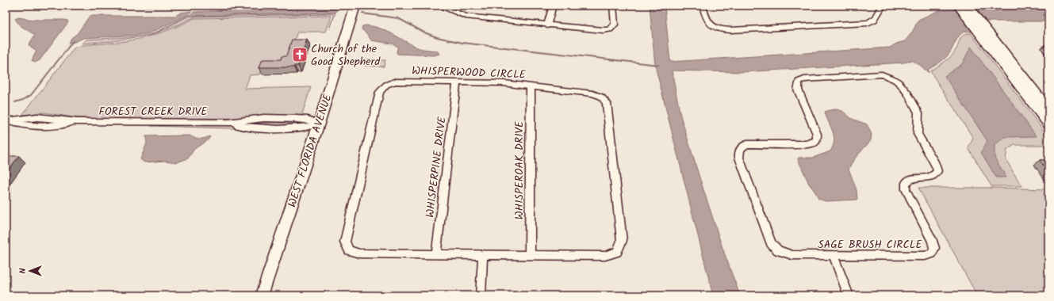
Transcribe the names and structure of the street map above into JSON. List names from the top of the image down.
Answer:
{
  "streets": {
    "street": [
      "WHISPERWOOD CIRCLE",
      "FOREST CREEK DRIVE",
      "WEST FLORIDA AVENUE",
      "WHISPERPINE DRIVE",
      "WHISPEROAK DRIVE",
      "SAGE BRUSH CIRCLE"
    ]
  },
  "crossings": [
    ["WHISPERWOOD CIRCLE", "WHISPERPINE DRIVE"],
    ["WHISPERWOOD CIRCLE", "WHISPEROAK DRIVE"],
    ["FOREST CREEK DRIVE", "WEST FLORIDA AVENUE"]
  ],
  "places": {
    "church": ["Church of the Good Shepherd"]
  },
  "north": "left"
}
